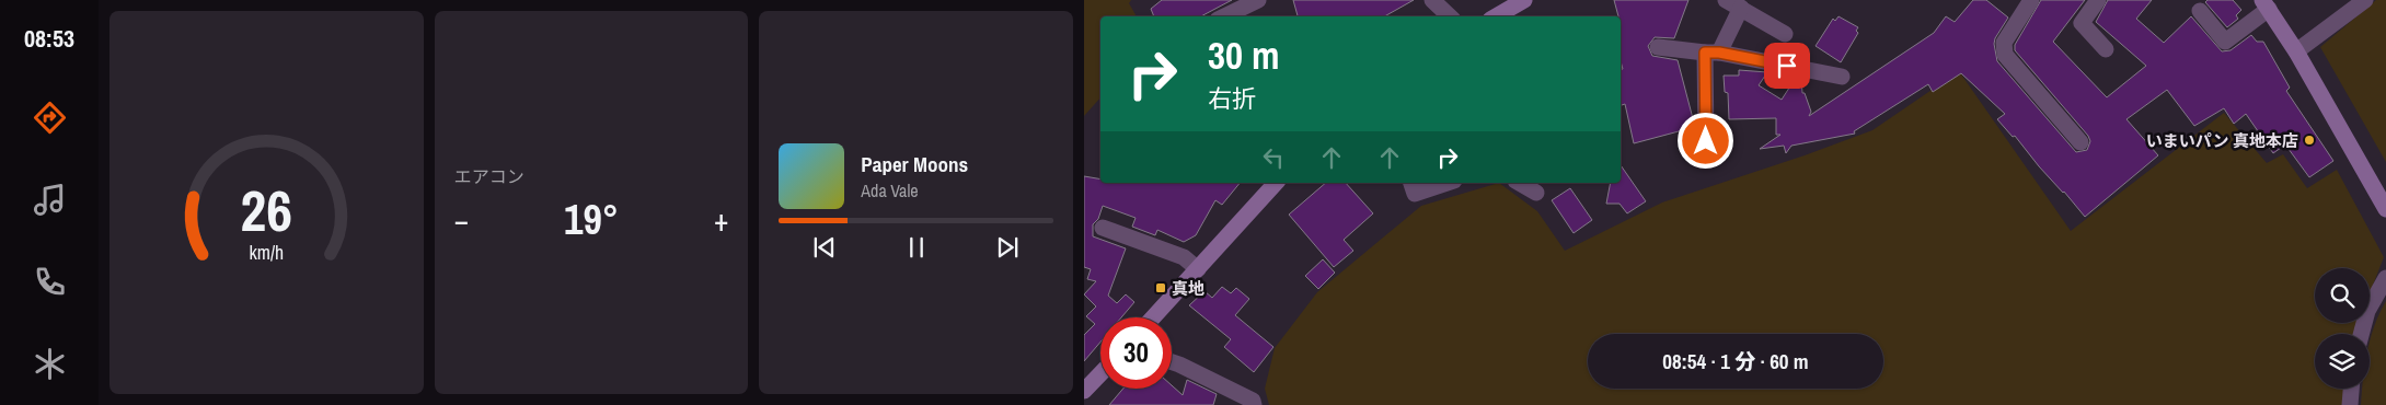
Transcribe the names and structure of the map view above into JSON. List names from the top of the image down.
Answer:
{
  "places": {
    "other": ["いまいパン 真地本店"],
    "transit": ["真地"]
  },
  "page": {
    "tabs": "08:53",
    "tile": "エアコン",
    "turn": ["30 m", "右折"],
    "song": ["Paper Moons", "Ada Vale"],
    "heat": ["−", "19°", "+"],
    "limit": "30",
    "trip": "08:54 · 1 分 · 60 m",
    "gauge": ["26", "km/h"]
  }
}
